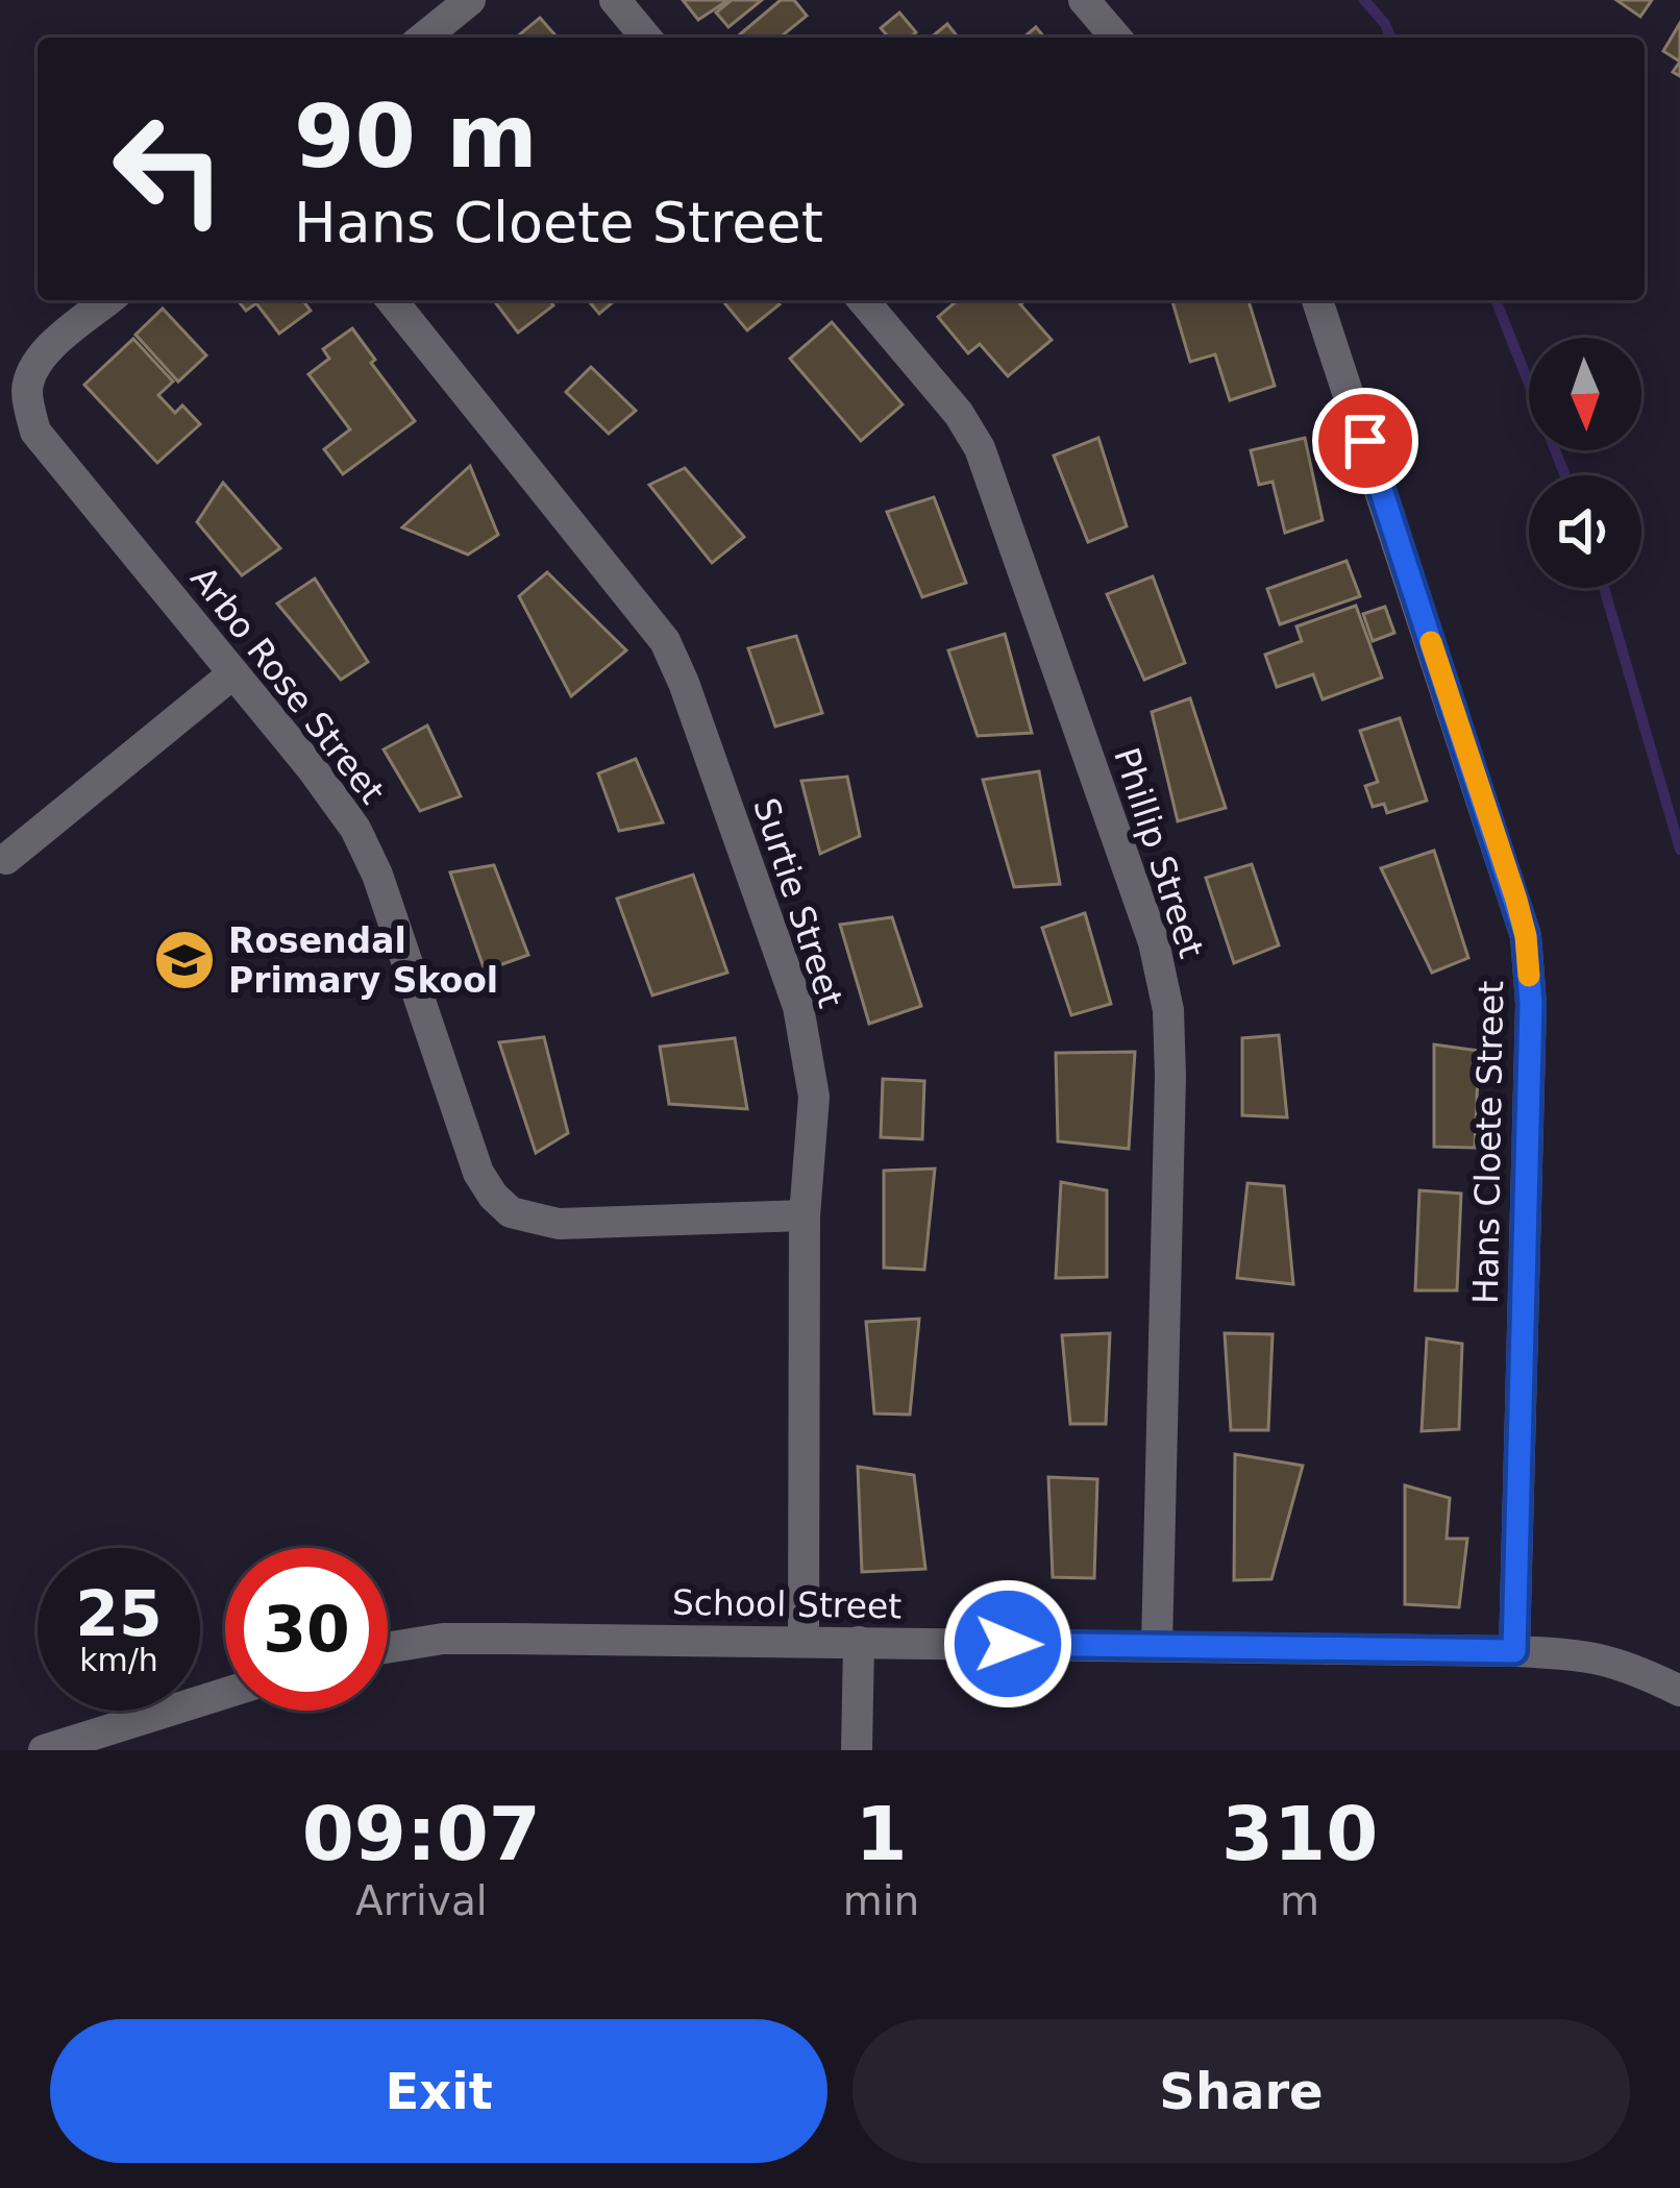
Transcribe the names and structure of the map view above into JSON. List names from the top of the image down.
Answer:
{
  "streets": {
    "street": [
      "Arbo Rose Street",
      "Phillip Street",
      "Surtie Street",
      "Hans Cloete Street",
      "School Street"
    ]
  },
  "crossings": [
    ["Arbo Rose Street", "Surtie Street"],
    ["Phillip Street", "School Street"],
    ["Surtie Street", "School Street"],
    ["Hans Cloete Street", "School Street"]
  ],
  "places": {
    "school or university": ["Rosendal Primary Skool"]
  },
  "north": "bottom",
  "page": {
    "turn": ["90 m", "Hans Cloete Street"],
    "speed": "25 km/h",
    "limit": "30",
    "eta": [
      "09:07",
      "Arrival",
      "1",
      "min",
      "310",
      "m"
    ],
    "buttons": ["Exit", "Share"]
  }
}
